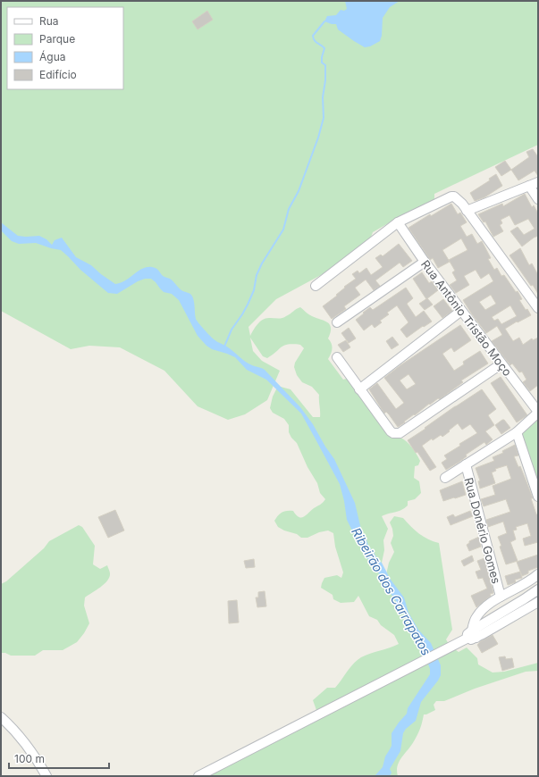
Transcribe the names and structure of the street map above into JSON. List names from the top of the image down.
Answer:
{
  "streets": {
    "street": ["Rua Antônio Tristão Moço", "Rua Donério Gomes"]
  },
  "water": ["Ribeirão dos Carrapatos"],
  "legend": [
    "Rua",
    "Parque",
    "Água",
    "Edifício"
  ],
  "scale_bar": "100 m"
}
